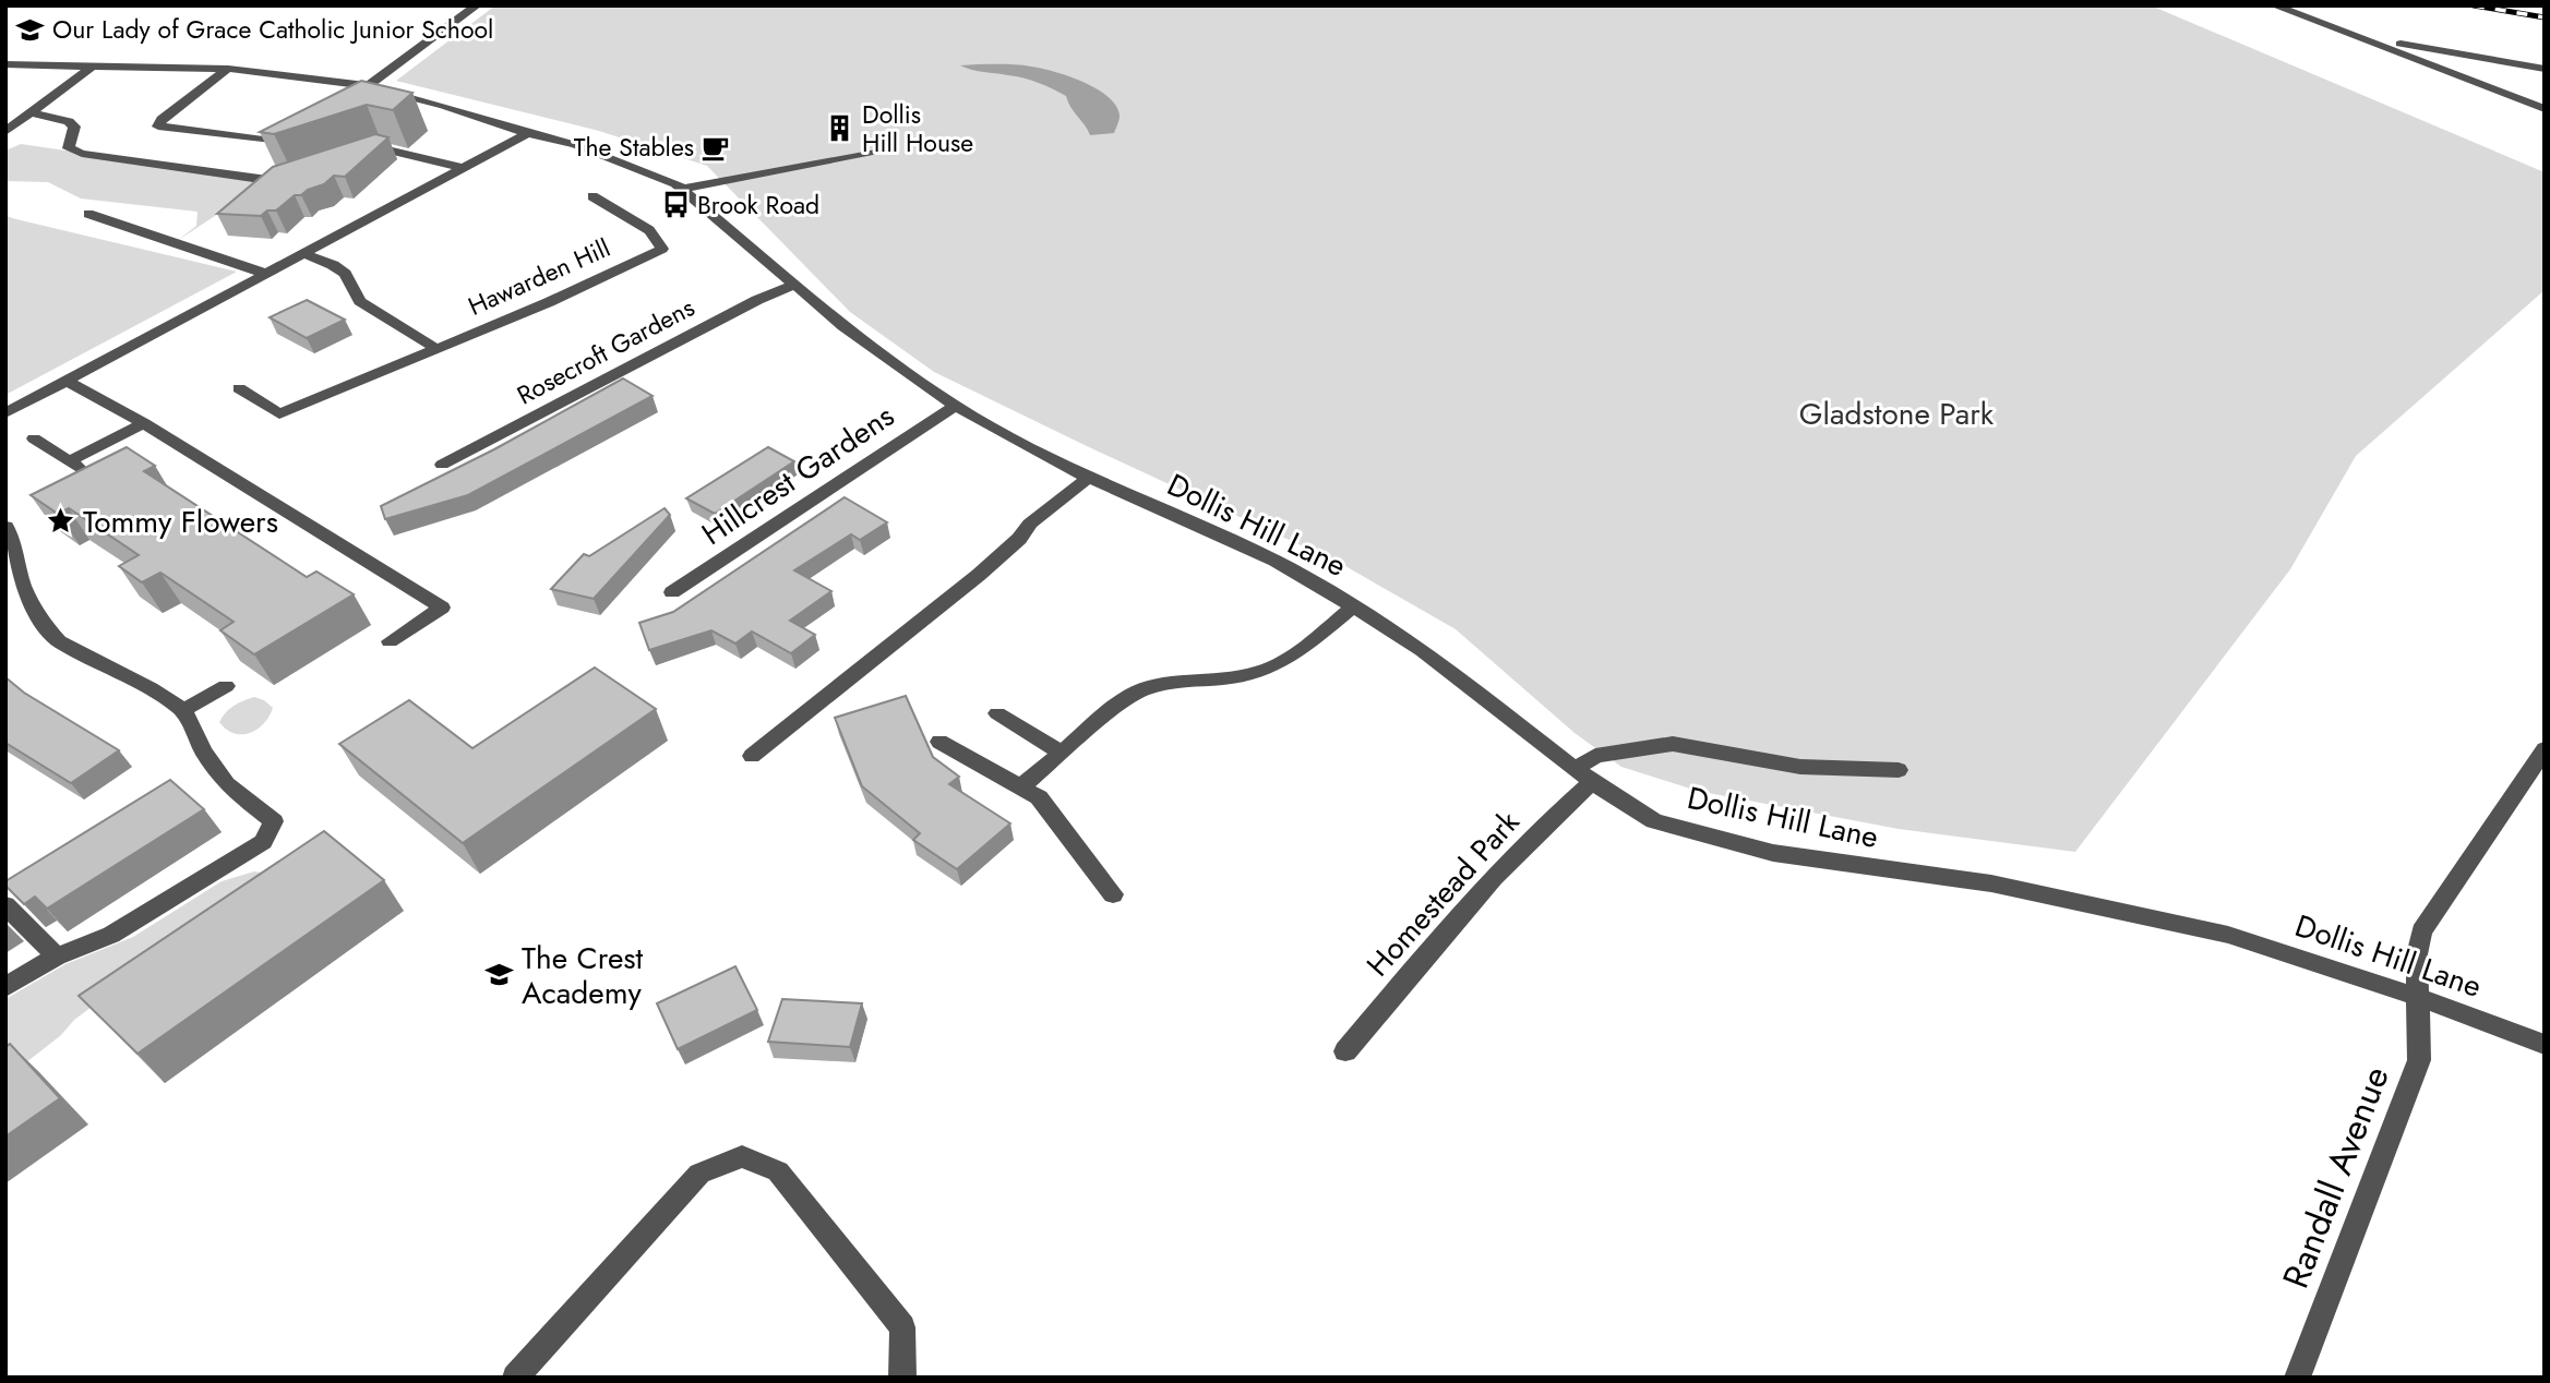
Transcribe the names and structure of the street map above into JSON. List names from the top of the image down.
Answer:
{
  "streets": {
    "street": [
      "Hawarden Hill",
      "Rosecroft Gardens",
      "Hillcrest Gardens",
      "Dollis Hill Lane",
      "Homestead Park",
      "Randall Avenue"
    ]
  },
  "crossings": [
    ["Rosecroft Gardens", "Dollis Hill Lane"],
    ["Hillcrest Gardens", "Dollis Hill Lane"],
    ["Dollis Hill Lane", "Homestead Park"],
    ["Dollis Hill Lane", "Randall Avenue"]
  ],
  "parks": ["Gladstone Park"],
  "places": {
    "school or university": ["Our Lady of Grace Catholic Junior School", "The Crest Academy"],
    "building": ["Dollis Hill House"],
    "cafe": ["The Stables"],
    "bus stop": ["Brook Road"],
    "place": ["Tommy Flowers"]
  }
}
